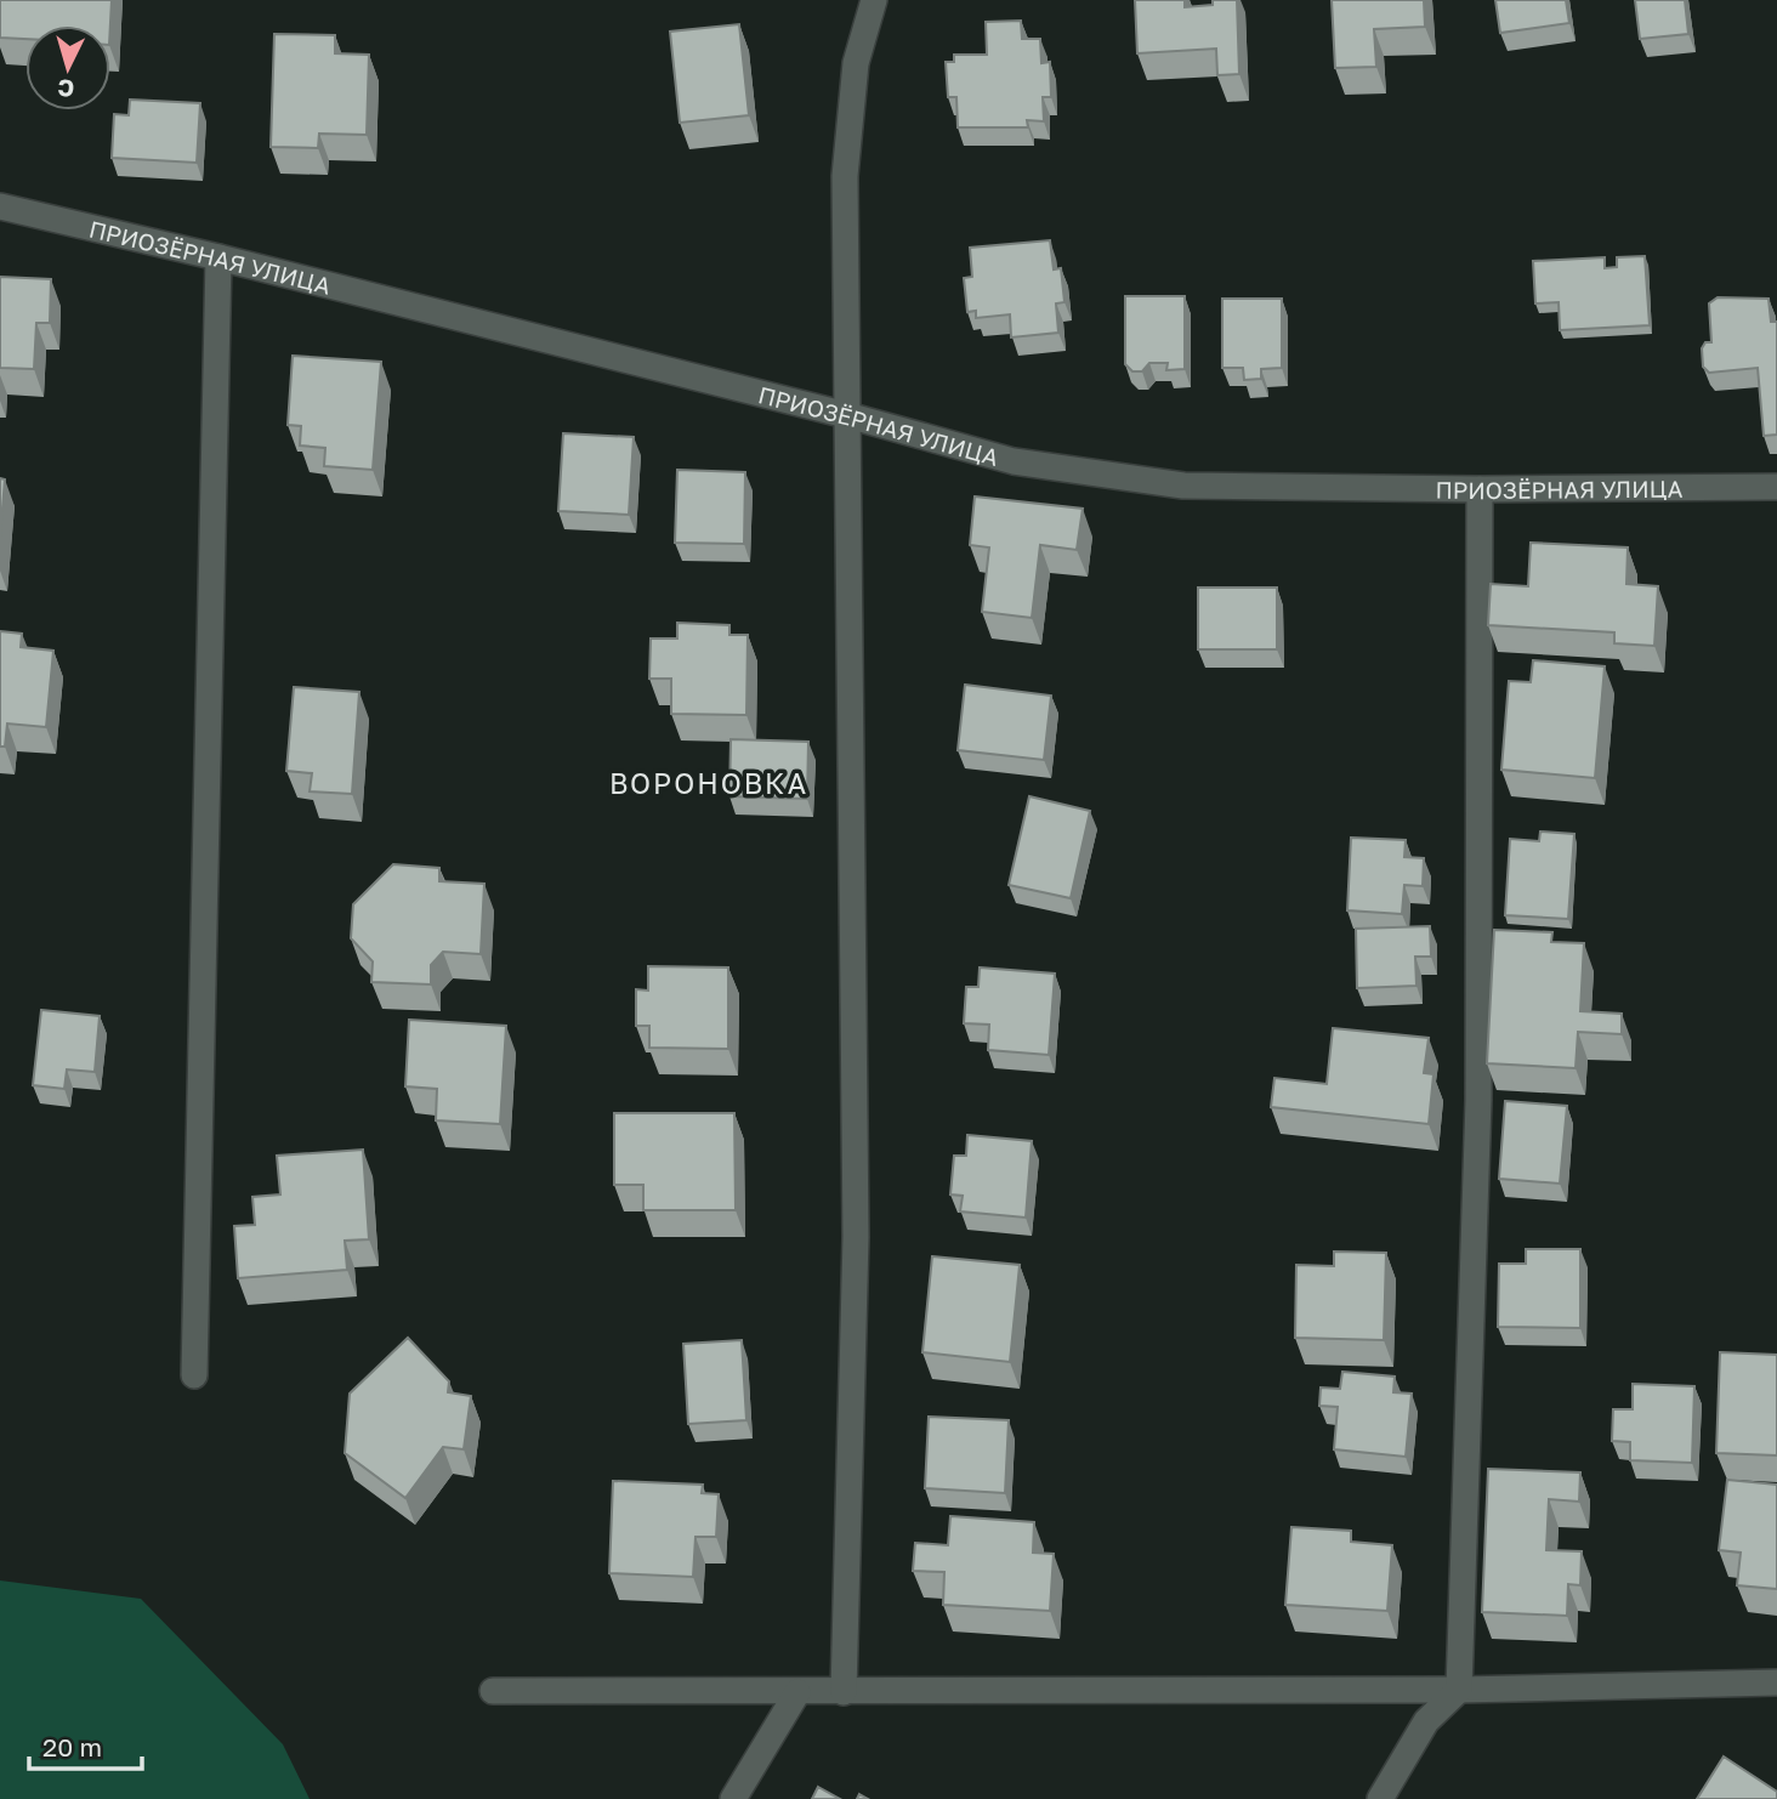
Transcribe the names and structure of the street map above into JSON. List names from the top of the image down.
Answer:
{
  "streets": {
    "street": ["ПРИОЗЁРНАЯ УЛИЦА"]
  },
  "districts": ["ВОРОНОВКА"],
  "scale_bar": "20 m",
  "north": "bottom"
}
